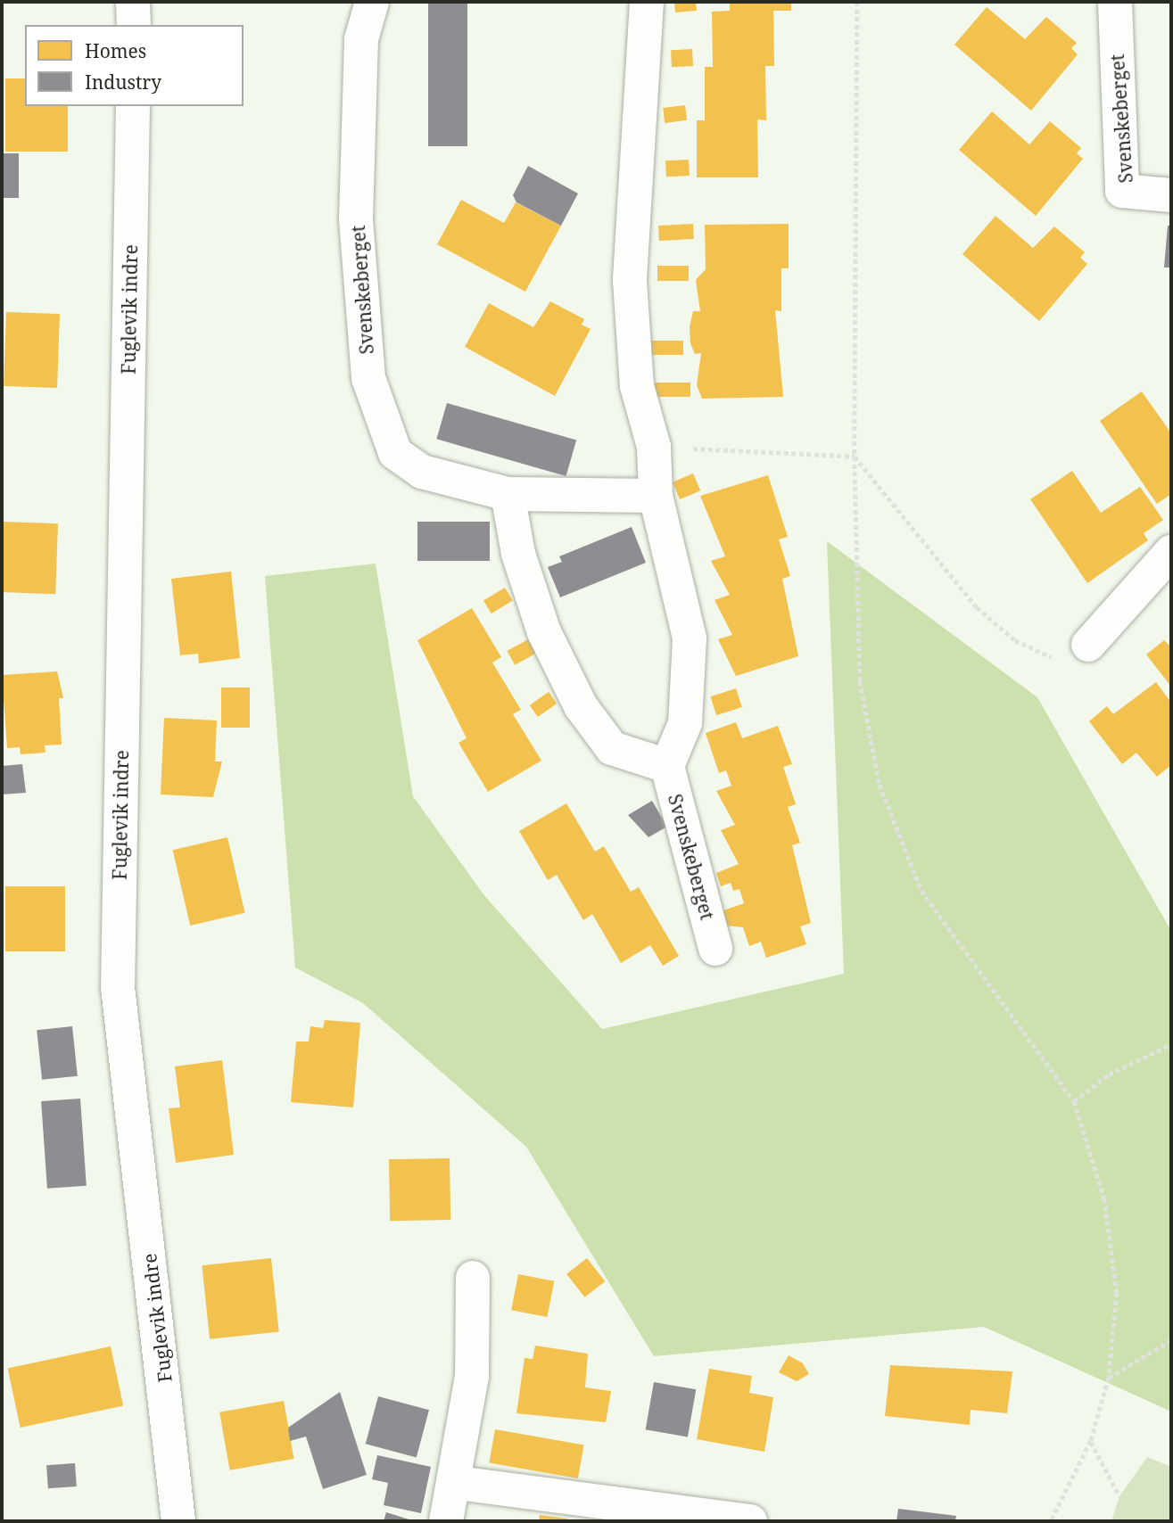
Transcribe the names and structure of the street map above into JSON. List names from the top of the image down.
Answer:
{
  "streets": {
    "street": ["Svenskeberget", "Fuglevik indre"]
  },
  "legend": ["Homes", "Industry"]
}
